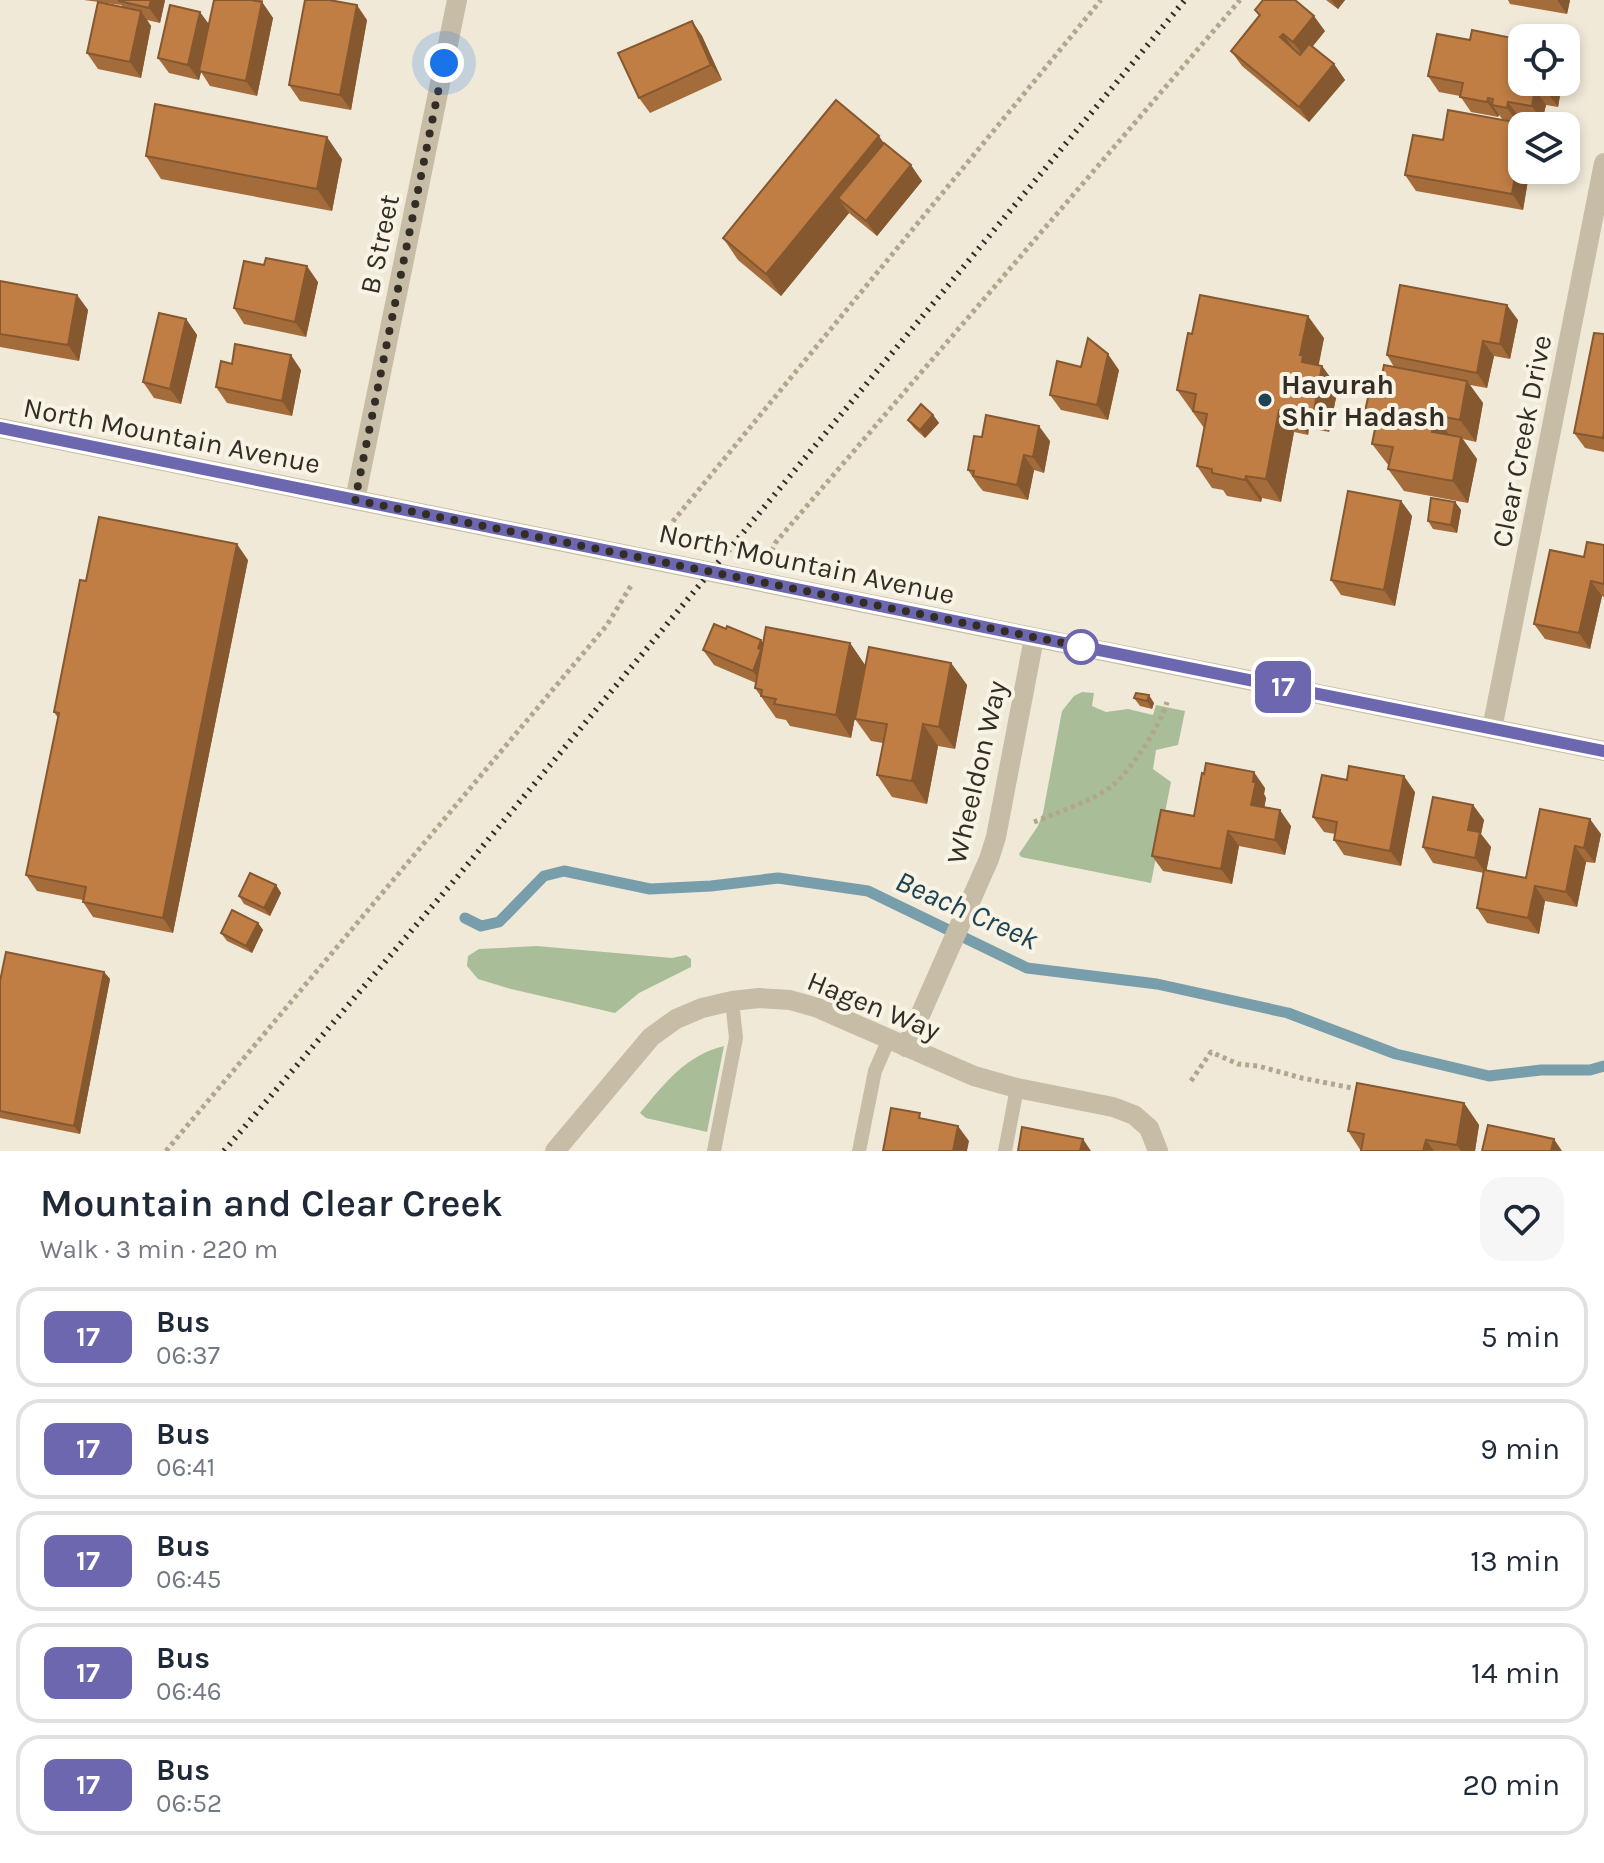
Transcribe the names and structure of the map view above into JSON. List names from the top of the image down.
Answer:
{
  "streets": {
    "street": [
      "B Street",
      "North Mountain Avenue",
      "Clear Creek Drive",
      "Wheeldon Way",
      "Hagen Way"
    ]
  },
  "crossings": [
    ["B Street", "North Mountain Avenue"],
    ["North Mountain Avenue", "Clear Creek Drive"],
    ["North Mountain Avenue", "Wheeldon Way"],
    ["Wheeldon Way", "Hagen Way"]
  ],
  "water": ["Beach Creek"],
  "places": ["Havurah Shir Hadash"],
  "lines": ["bus line 17"],
  "page": {
    "on_map": "17",
    "heading": ["Mountain and Clear Creek", "Walk · 3 min · 220 m"],
    "list": [
      {
        "mark": "17",
        "name": "Bus",
        "note": "06:37",
        "value": "5 min"
      },
      {
        "mark": "17",
        "name": "Bus",
        "note": "06:41",
        "value": "9 min"
      },
      {
        "mark": "17",
        "name": "Bus",
        "note": "06:45",
        "value": "13 min"
      },
      {
        "mark": "17",
        "name": "Bus",
        "note": "06:46",
        "value": "14 min"
      },
      {
        "mark": "17",
        "name": "Bus",
        "note": "06:52",
        "value": "20 min"
      }
    ]
  }
}
